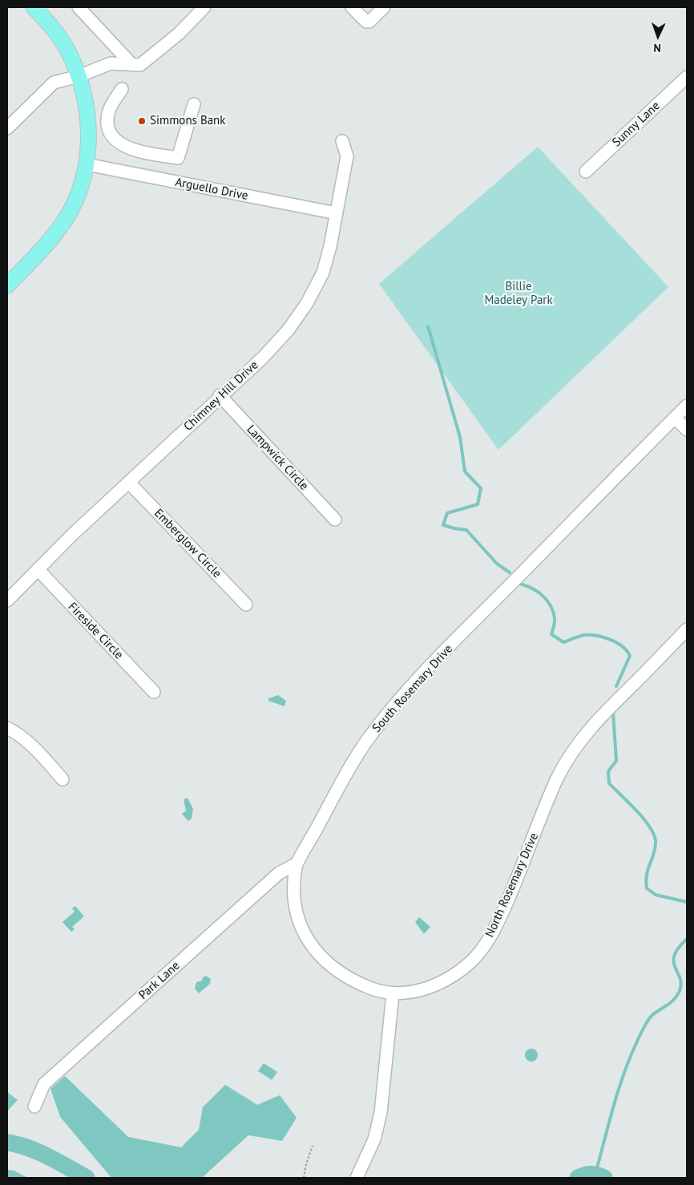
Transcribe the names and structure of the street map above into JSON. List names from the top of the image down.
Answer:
{
  "streets": {
    "street": [
      "Sunny Lane",
      "Arguello Drive",
      "Chimney Hill Drive",
      "Lampwick Circle",
      "Emberglow Circle",
      "Fireside Circle",
      "South Rosemary Drive",
      "North Rosemary Drive",
      "Park Lane"
    ]
  },
  "crossings": [
    ["Arguello Drive", "Chimney Hill Drive"],
    ["Chimney Hill Drive", "Lampwick Circle"],
    ["Chimney Hill Drive", "Emberglow Circle"],
    ["Chimney Hill Drive", "Fireside Circle"],
    ["South Rosemary Drive", "North Rosemary Drive"],
    ["South Rosemary Drive", "Park Lane"]
  ],
  "parks": ["Billie Madeley Park"],
  "places": ["Simmons Bank"],
  "north": "bottom"
}
